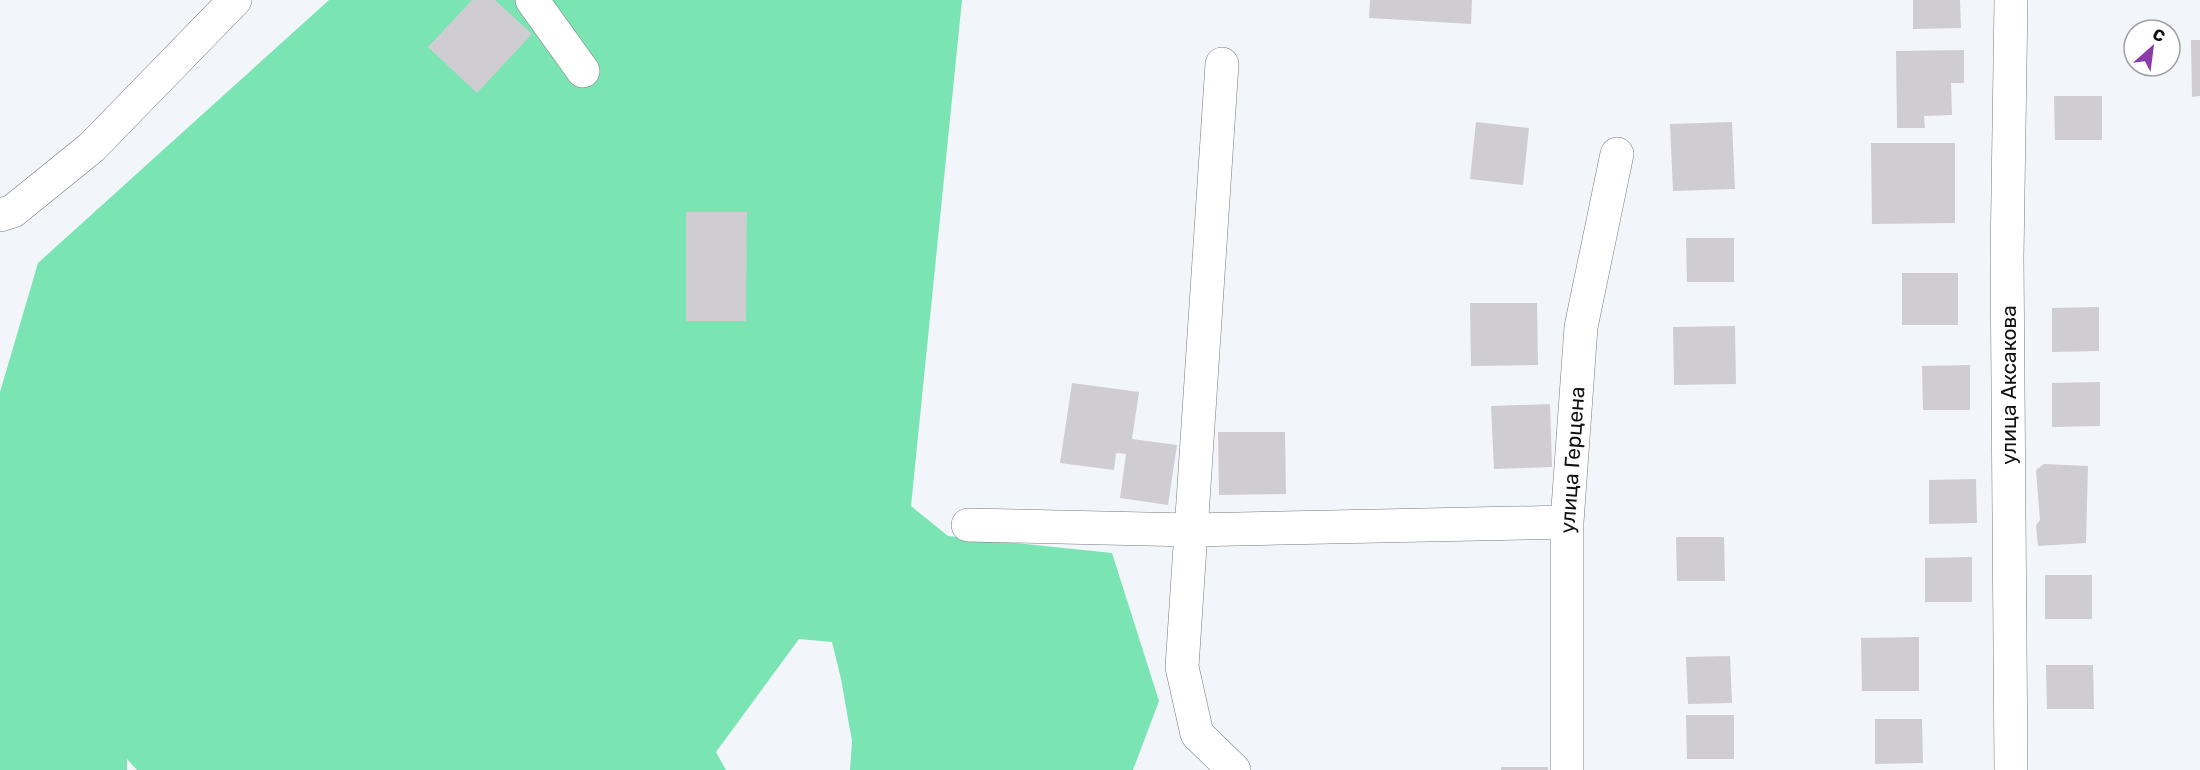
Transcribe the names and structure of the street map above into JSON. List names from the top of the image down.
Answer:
{
  "streets": {
    "street": ["улица Аксакова", "улица Герцена"]
  },
  "north": "top right"
}
